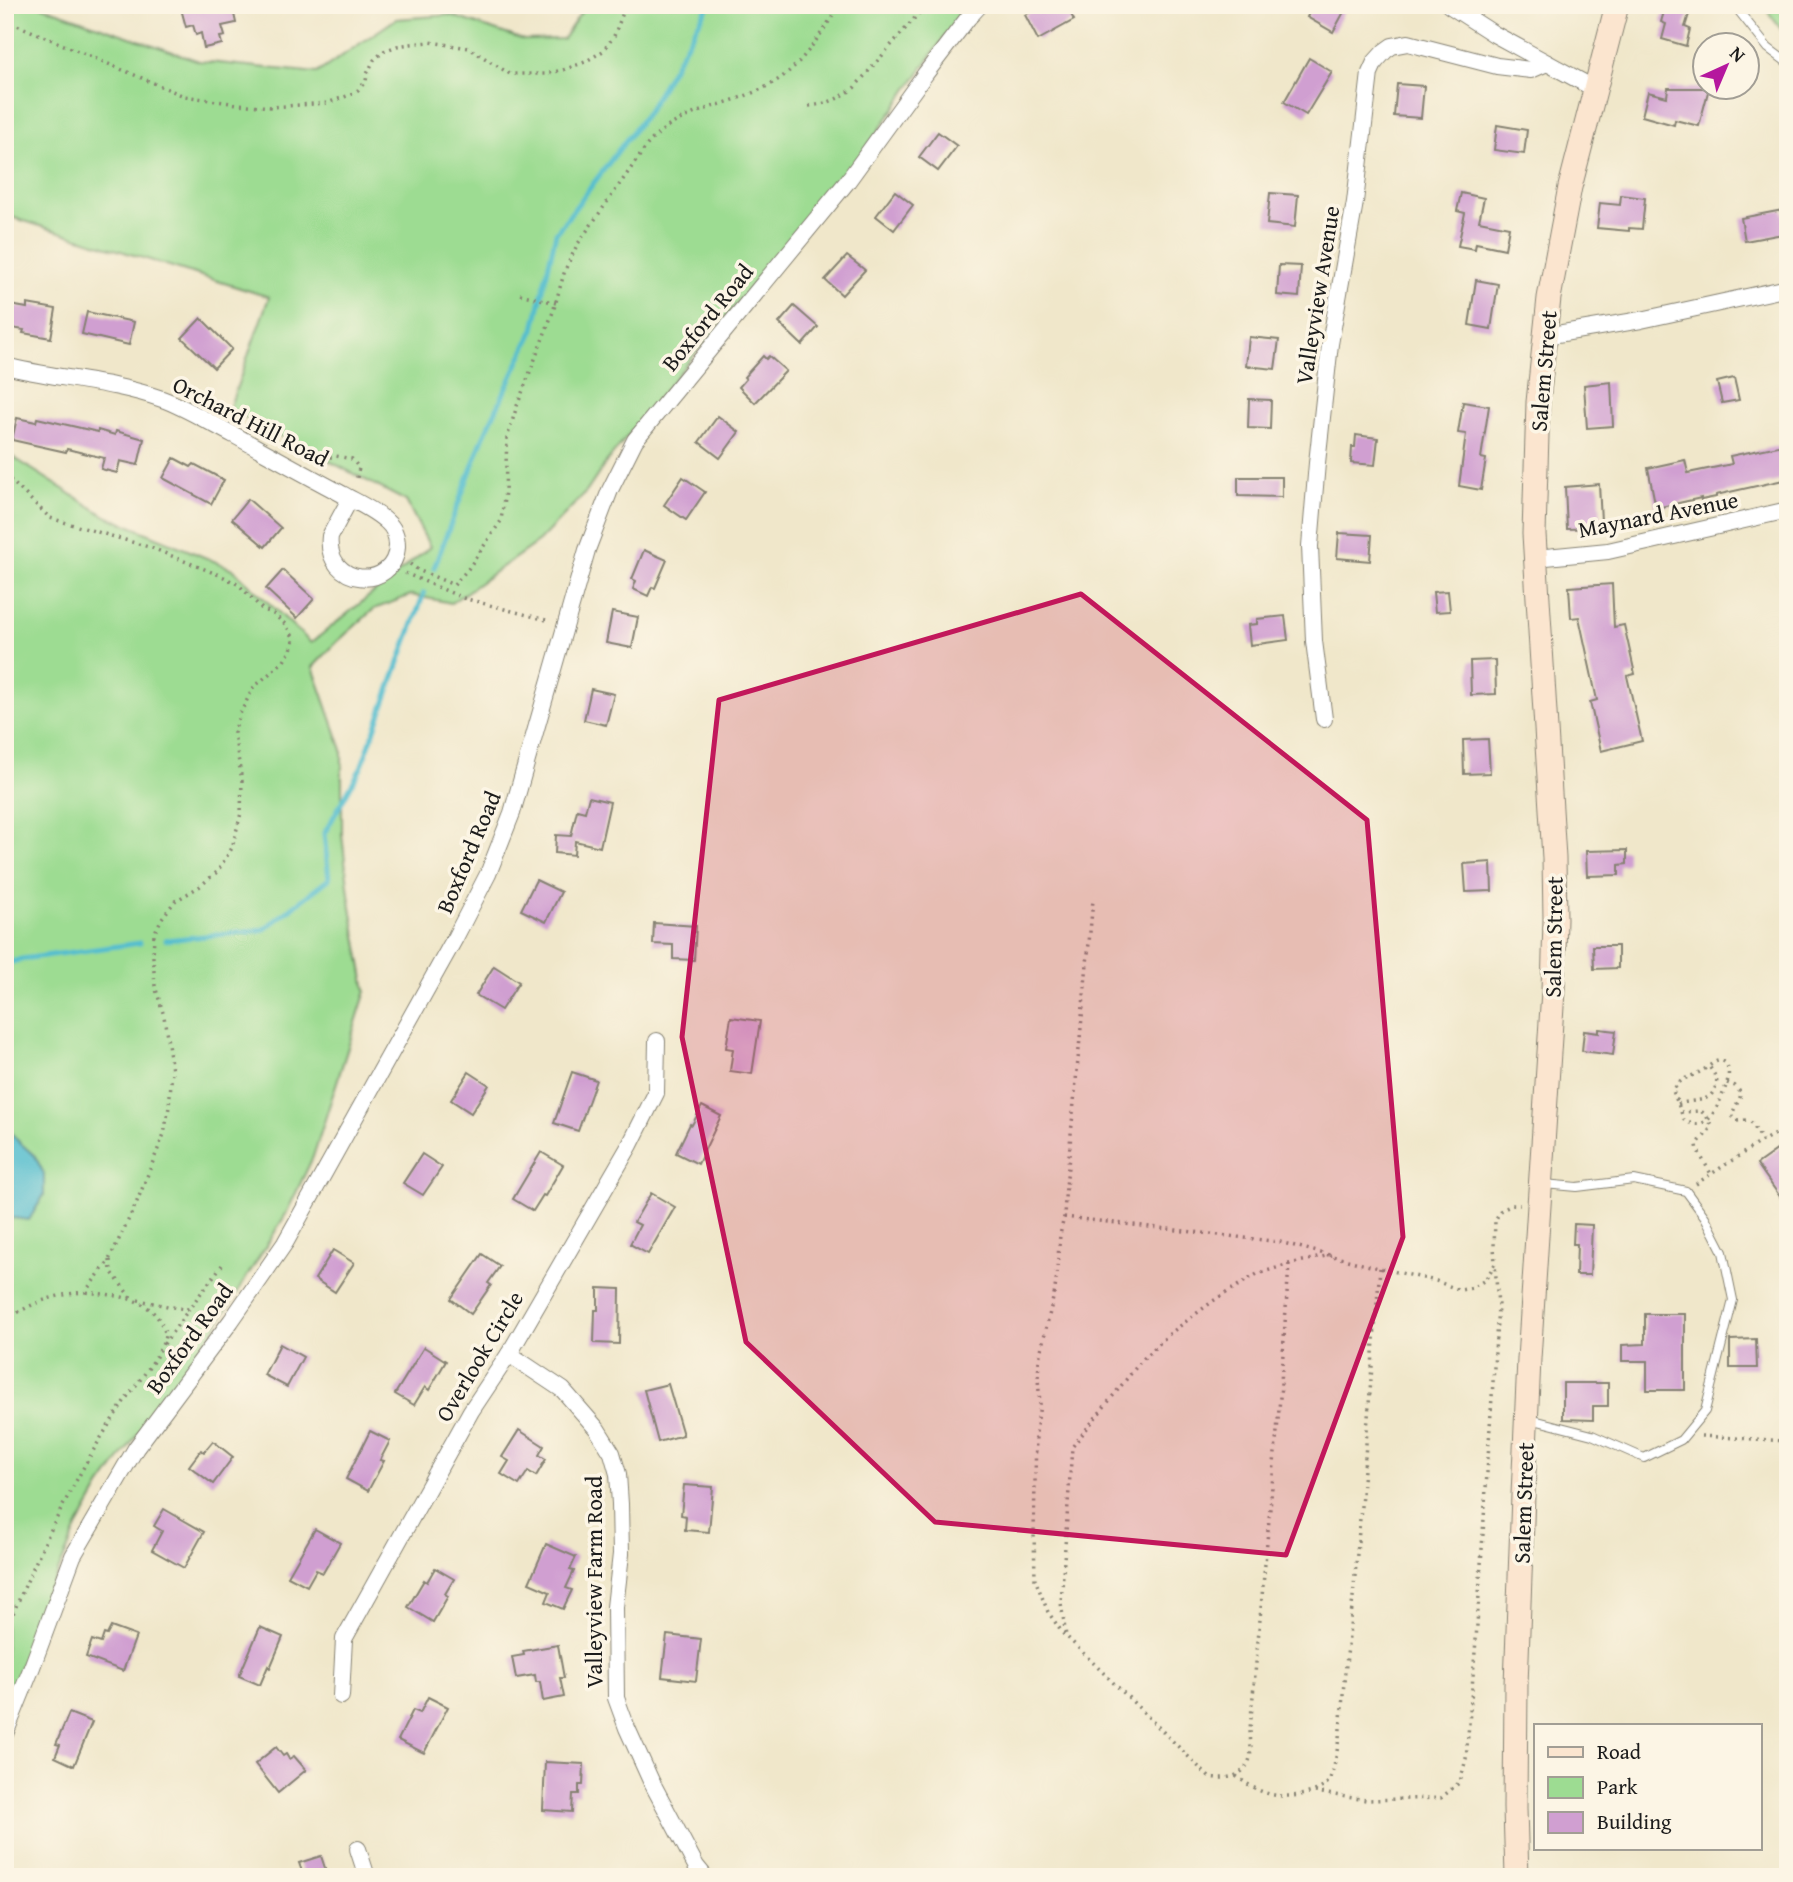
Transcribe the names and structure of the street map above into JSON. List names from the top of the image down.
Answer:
{
  "streets": {
    "main road": ["Salem Street"],
    "street": [
      "Valleyview Avenue",
      "Boxford Road",
      "Orchard Hill Road",
      "Maynard Avenue",
      "Overlook Circle",
      "Valleyview Farm Road"
    ]
  },
  "crossings": [
    ["Salem Street", "Maynard Avenue"],
    ["Overlook Circle", "Valleyview Farm Road"]
  ],
  "legend": ["Road", "Park", "Building"],
  "north": "top right"
}
